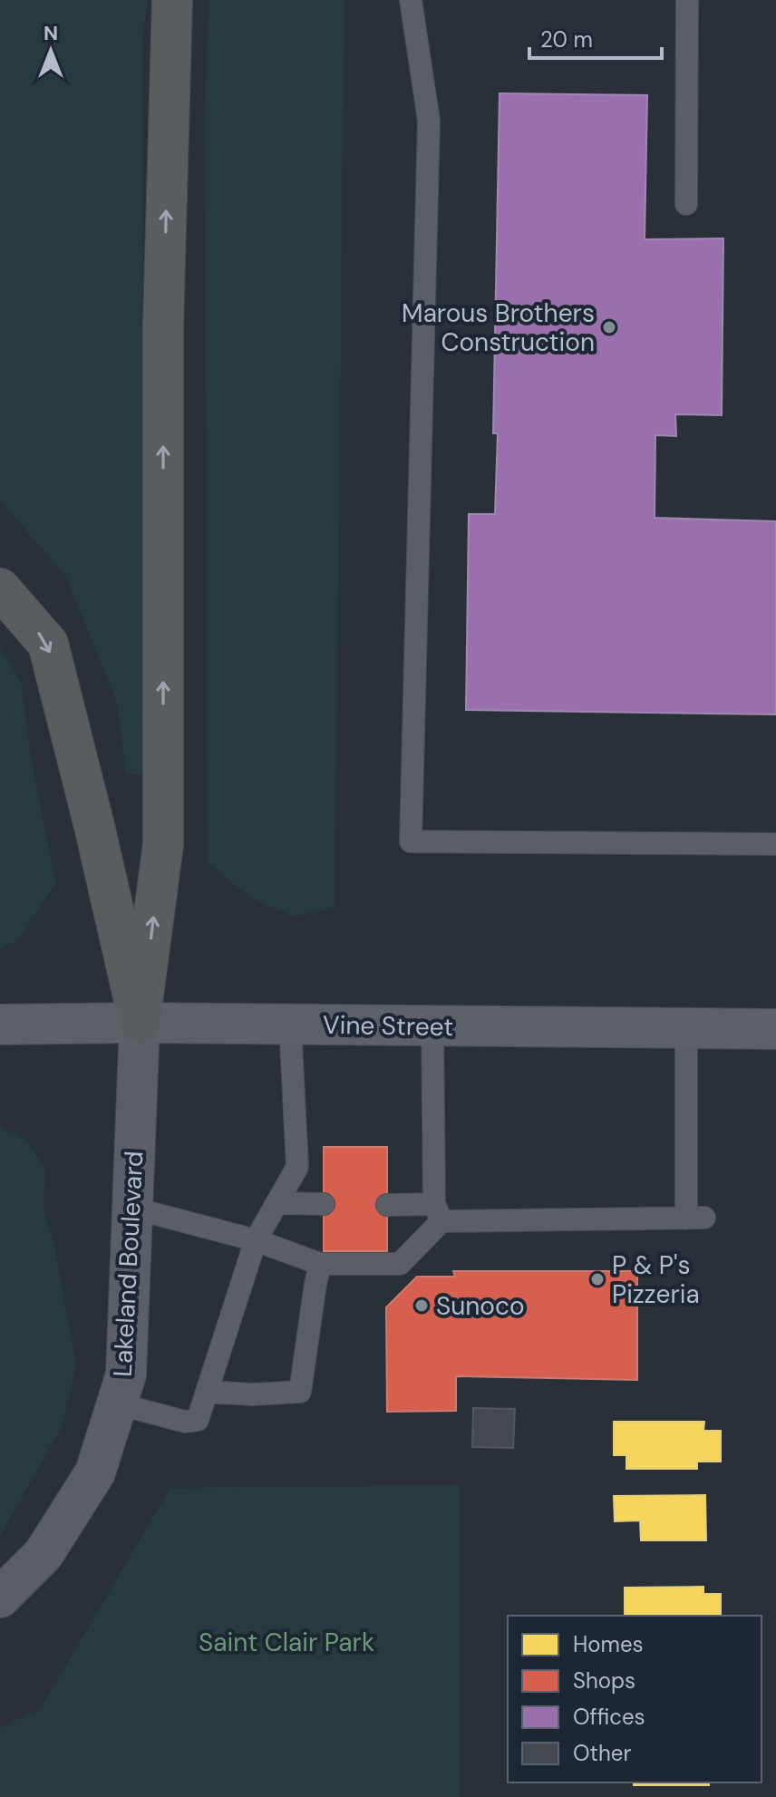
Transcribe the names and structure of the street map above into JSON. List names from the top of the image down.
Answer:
{
  "streets": {
    "main road": ["Vine Street"],
    "street": ["Lakeland Boulevard"]
  },
  "crossings": [
    ["Vine Street", "Lakeland Boulevard"]
  ],
  "parks": ["Saint Clair Park"],
  "places": ["Marous Brothers Construction", "P & P's Pizzeria", "Sunoco"],
  "legend": [
    "Homes",
    "Shops",
    "Offices",
    "Other"
  ],
  "scale_bar": "20 m",
  "north": "top"
}
